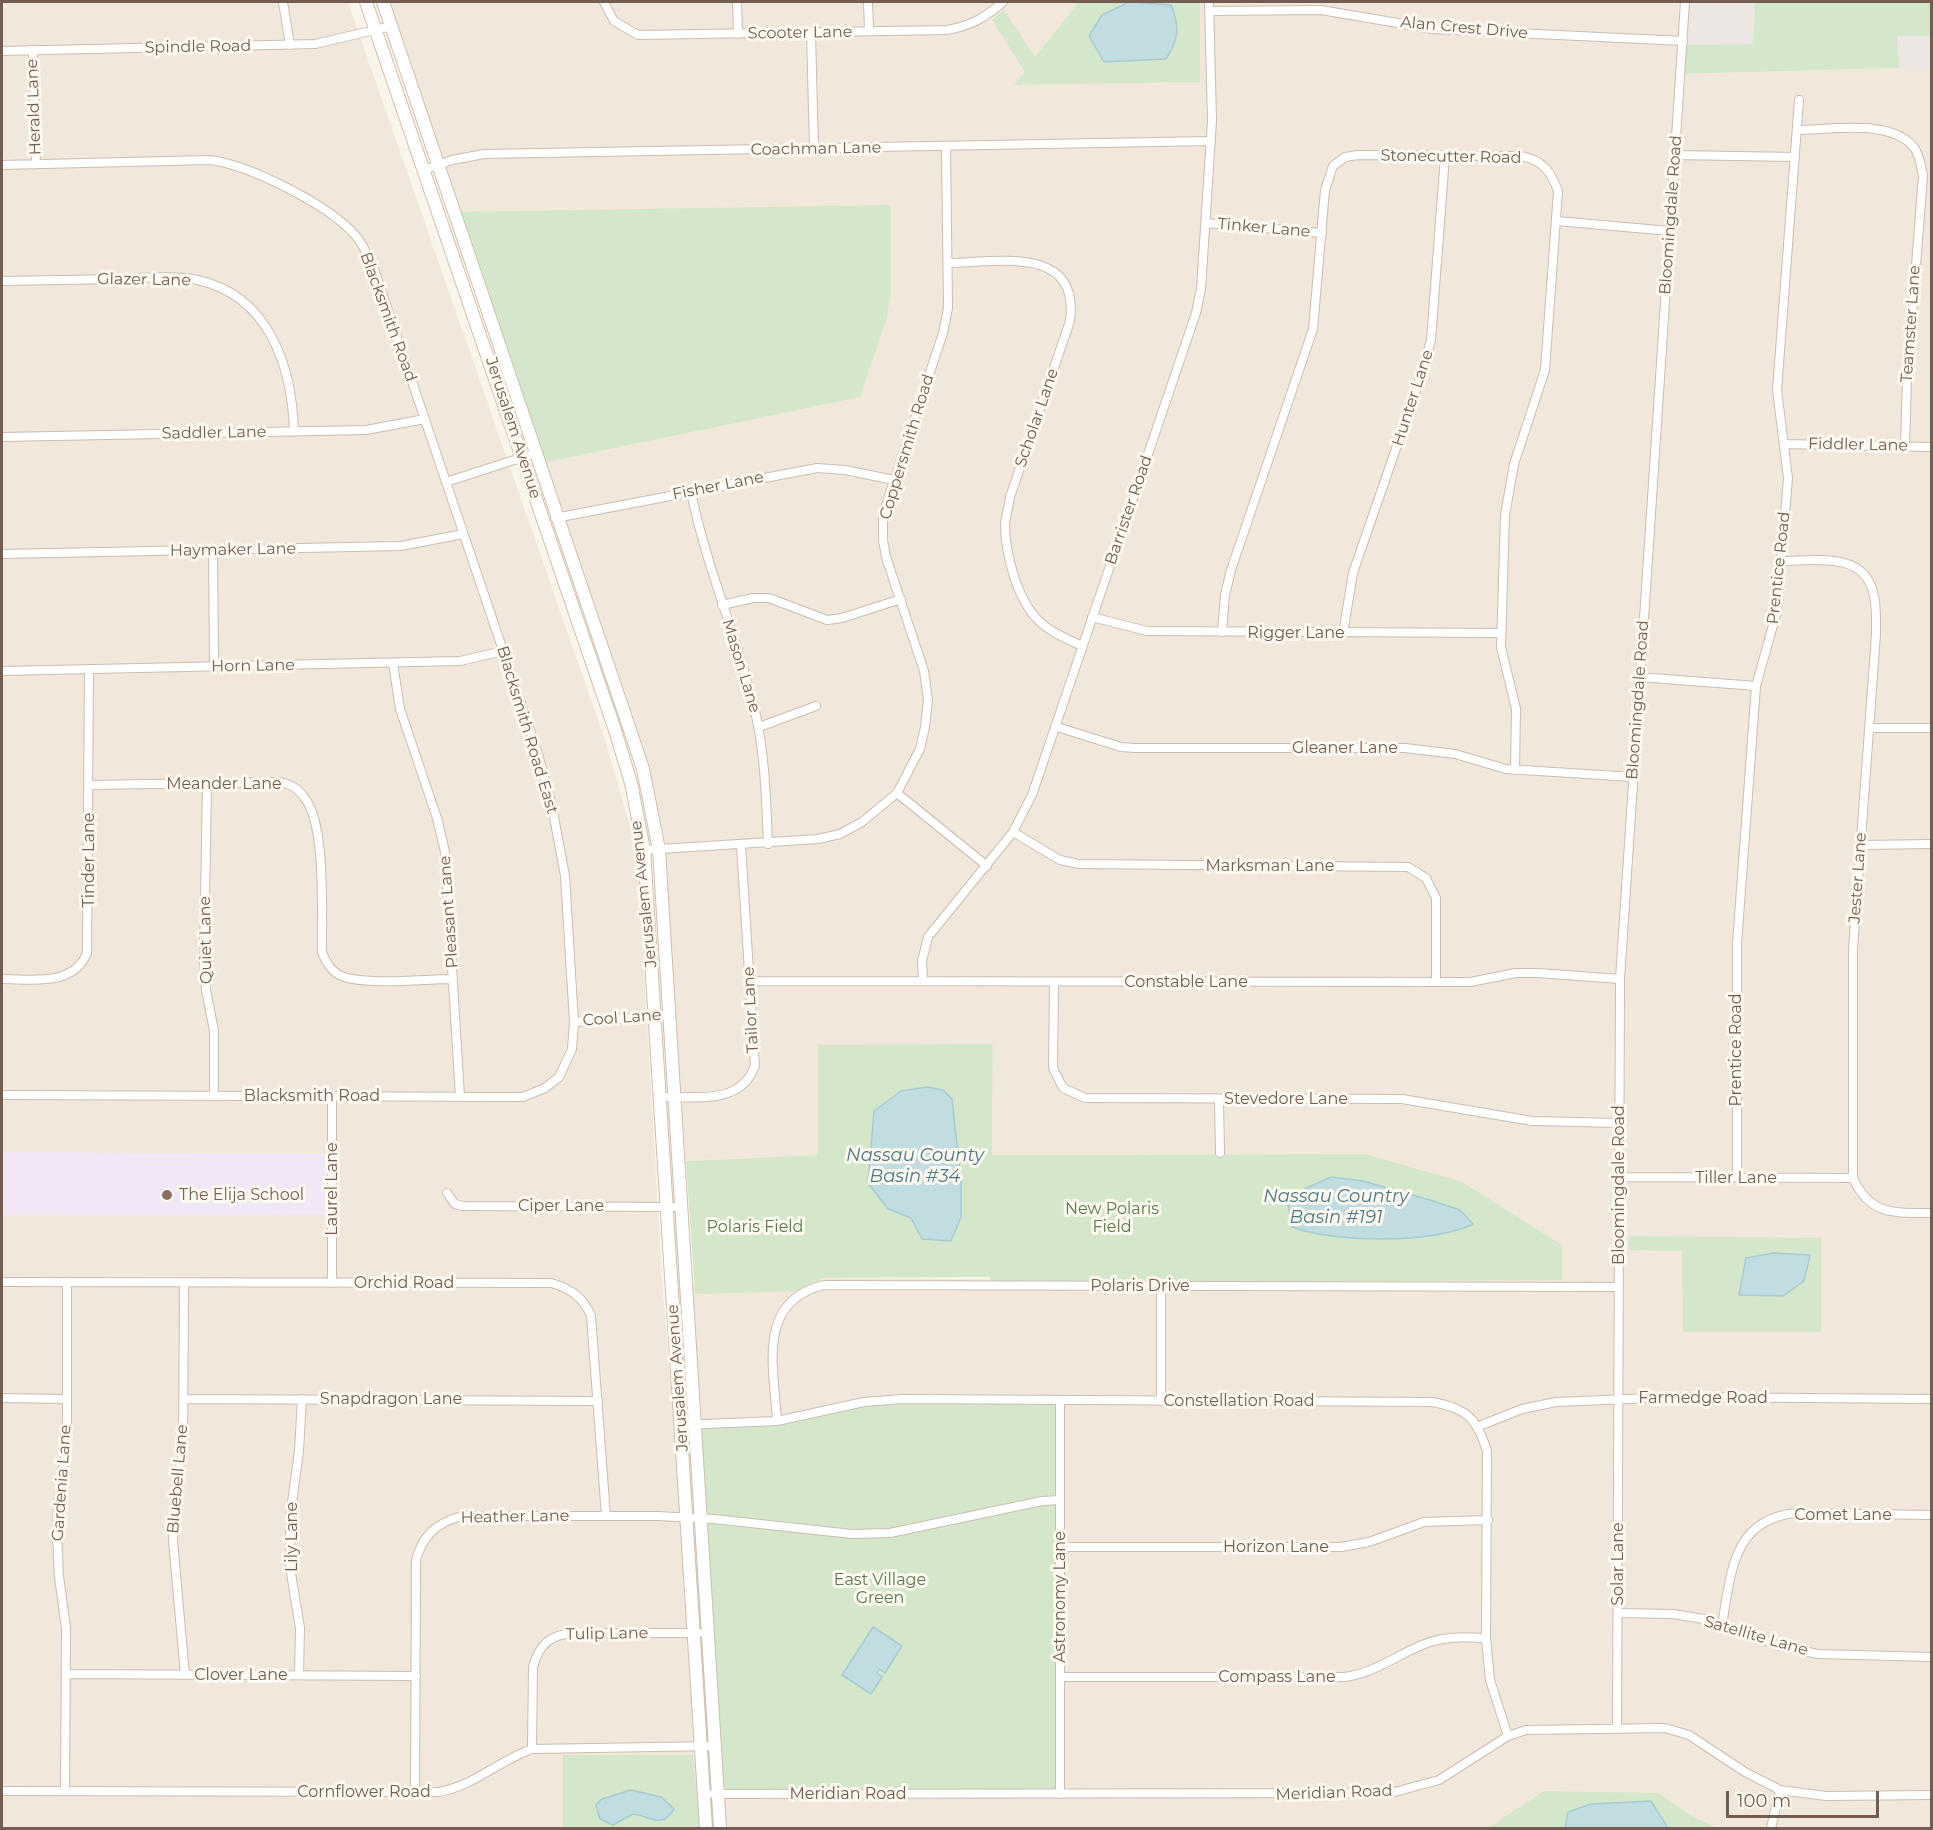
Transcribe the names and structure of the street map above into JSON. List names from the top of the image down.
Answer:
{
  "streets": {
    "main road": ["Jerusalem Avenue"],
    "street": [
      "Alan Crest Drive",
      "Scooter Lane",
      "Spindle Road",
      "Herald Lane",
      "Coachman Lane",
      "Stonecutter Road",
      "Bloomingdale Road",
      "Tinker Lane",
      "Glazer Lane",
      "Blacksmith Road",
      "Teamster Lane",
      "Hunter Lane",
      "Scholar Lane",
      "Saddler Lane",
      "Fiddler Lane",
      "Coppersmith Road",
      "Fisher Lane",
      "Barrister Road",
      "Haymaker Lane",
      "Prentice Road",
      "Rigger Lane",
      "Horn Lane",
      "Mason Lane",
      "Blacksmith Road East",
      "Gleaner Lane",
      "Meander Lane",
      "Tinder Lane",
      "Marksman Lane",
      "Jester Lane",
      "Pleasant Lane",
      "Quiet Lane",
      "Constable Lane",
      "Tailor Lane",
      "Cool Lane",
      "Stevedore Lane",
      "Tiller Lane",
      "Laurel Lane",
      "Ciper Lane",
      "Orchid Road",
      "Polaris Drive",
      "Farmedge Road",
      "Snapdragon Lane",
      "Constellation Road",
      "Bluebell Lane",
      "Gardenia Lane",
      "Comet Lane",
      "Heather Lane",
      "Lily Lane",
      "Horizon Lane",
      "Solar Lane",
      "Astronomy Lane",
      "Tulip Lane",
      "Satellite Lane",
      "Clover Lane",
      "Compass Lane",
      "Cornflower Road",
      "Meridian Road"
    ]
  },
  "crossings": [
    ["Alan Crest Drive", "Bloomingdale Road"],
    ["Alan Crest Drive", "Barrister Road"],
    ["Spindle Road", "Herald Lane"],
    ["Spindle Road", "Jerusalem Avenue"],
    ["Herald Lane", "Blacksmith Road"],
    ["Coachman Lane", "Jerusalem Avenue"],
    ["Coachman Lane", "Coppersmith Road"],
    ["Coachman Lane", "Barrister Road"],
    ["Stonecutter Road", "Tinker Lane"],
    ["Stonecutter Road", "Hunter Lane"],
    ["Stonecutter Road", "Rigger Lane"],
    ["Stonecutter Road", "Gleaner Lane"],
    ["Bloomingdale Road", "Gleaner Lane"],
    ["Bloomingdale Road", "Constable Lane"],
    ["Bloomingdale Road", "Stevedore Lane"],
    ["Bloomingdale Road", "Tiller Lane"],
    ["Bloomingdale Road", "Polaris Drive"],
    ["Bloomingdale Road", "Farmedge Road"],
    ["Bloomingdale Road", "Solar Lane"],
    ["Tinker Lane", "Barrister Road"],
    ["Glazer Lane", "Saddler Lane"],
    ["Blacksmith Road", "Saddler Lane"],
    ["Blacksmith Road", "Blacksmith Road East"],
    ["Blacksmith Road", "Pleasant Lane"],
    ["Blacksmith Road", "Quiet Lane"],
    ["Blacksmith Road", "Cool Lane"],
    ["Blacksmith Road", "Laurel Lane"],
    ["Teamster Lane", "Fiddler Lane"],
    ["Teamster Lane", "Prentice Road"],
    ["Hunter Lane", "Rigger Lane"],
    ["Scholar Lane", "Coppersmith Road"],
    ["Scholar Lane", "Barrister Road"],
    ["Jerusalem Avenue", "Coppersmith Road"],
    ["Jerusalem Avenue", "Fisher Lane"],
    ["Jerusalem Avenue", "Tailor Lane"],
    ["Jerusalem Avenue", "Cool Lane"],
    ["Jerusalem Avenue", "Ciper Lane"],
    ["Jerusalem Avenue", "Constellation Road"],
    ["Jerusalem Avenue", "Heather Lane"],
    ["Jerusalem Avenue", "Tulip Lane"],
    ["Jerusalem Avenue", "Cornflower Road"],
    ["Jerusalem Avenue", "Meridian Road"],
    ["Fiddler Lane", "Prentice Road"],
    ["Coppersmith Road", "Fisher Lane"],
    ["Coppersmith Road", "Mason Lane"],
    ["Coppersmith Road", "Tailor Lane"],
    ["Fisher Lane", "Mason Lane"],
    ["Barrister Road", "Rigger Lane"],
    ["Barrister Road", "Gleaner Lane"],
    ["Barrister Road", "Marksman Lane"],
    ["Barrister Road", "Constable Lane"],
    ["Haymaker Lane", "Blacksmith Road East"],
    ["Prentice Road", "Jester Lane"],
    ["Prentice Road", "Tiller Lane"],
    ["Horn Lane", "Blacksmith Road East"],
    ["Horn Lane", "Tinder Lane"],
    ["Horn Lane", "Pleasant Lane"],
    ["Blacksmith Road East", "Cool Lane"],
    ["Meander Lane", "Tinder Lane"],
    ["Meander Lane", "Pleasant Lane"],
    ["Meander Lane", "Quiet Lane"],
    ["Marksman Lane", "Constable Lane"],
    ["Jester Lane", "Tiller Lane"],
    ["Constable Lane", "Tailor Lane"],
    ["Constable Lane", "Stevedore Lane"],
    ["Laurel Lane", "Orchid Road"],
    ["Orchid Road", "Snapdragon Lane"],
    ["Orchid Road", "Bluebell Lane"],
    ["Orchid Road", "Gardenia Lane"],
    ["Orchid Road", "Heather Lane"],
    ["Polaris Drive", "Constellation Road"],
    ["Farmedge Road", "Constellation Road"],
    ["Farmedge Road", "Solar Lane"],
    ["Snapdragon Lane", "Bluebell Lane"],
    ["Snapdragon Lane", "Lily Lane"],
    ["Constellation Road", "Astronomy Lane"],
    ["Bluebell Lane", "Clover Lane"],
    ["Gardenia Lane", "Clover Lane"],
    ["Gardenia Lane", "Cornflower Road"],
    ["Comet Lane", "Satellite Lane"],
    ["Heather Lane", "Clover Lane"],
    ["Heather Lane", "Cornflower Road"],
    ["Lily Lane", "Clover Lane"],
    ["Horizon Lane", "Astronomy Lane"],
    ["Solar Lane", "Satellite Lane"],
    ["Solar Lane", "Meridian Road"],
    ["Astronomy Lane", "Compass Lane"],
    ["Astronomy Lane", "Meridian Road"],
    ["Tulip Lane", "Cornflower Road"]
  ],
  "water": ["Nassau County Basin #34", "Nassau Country Basin #191"],
  "parks": ["New Polaris Field", "Polaris Field", "East Village Green"],
  "places": ["The Elija School"],
  "scale_bar": "100 m"
}
